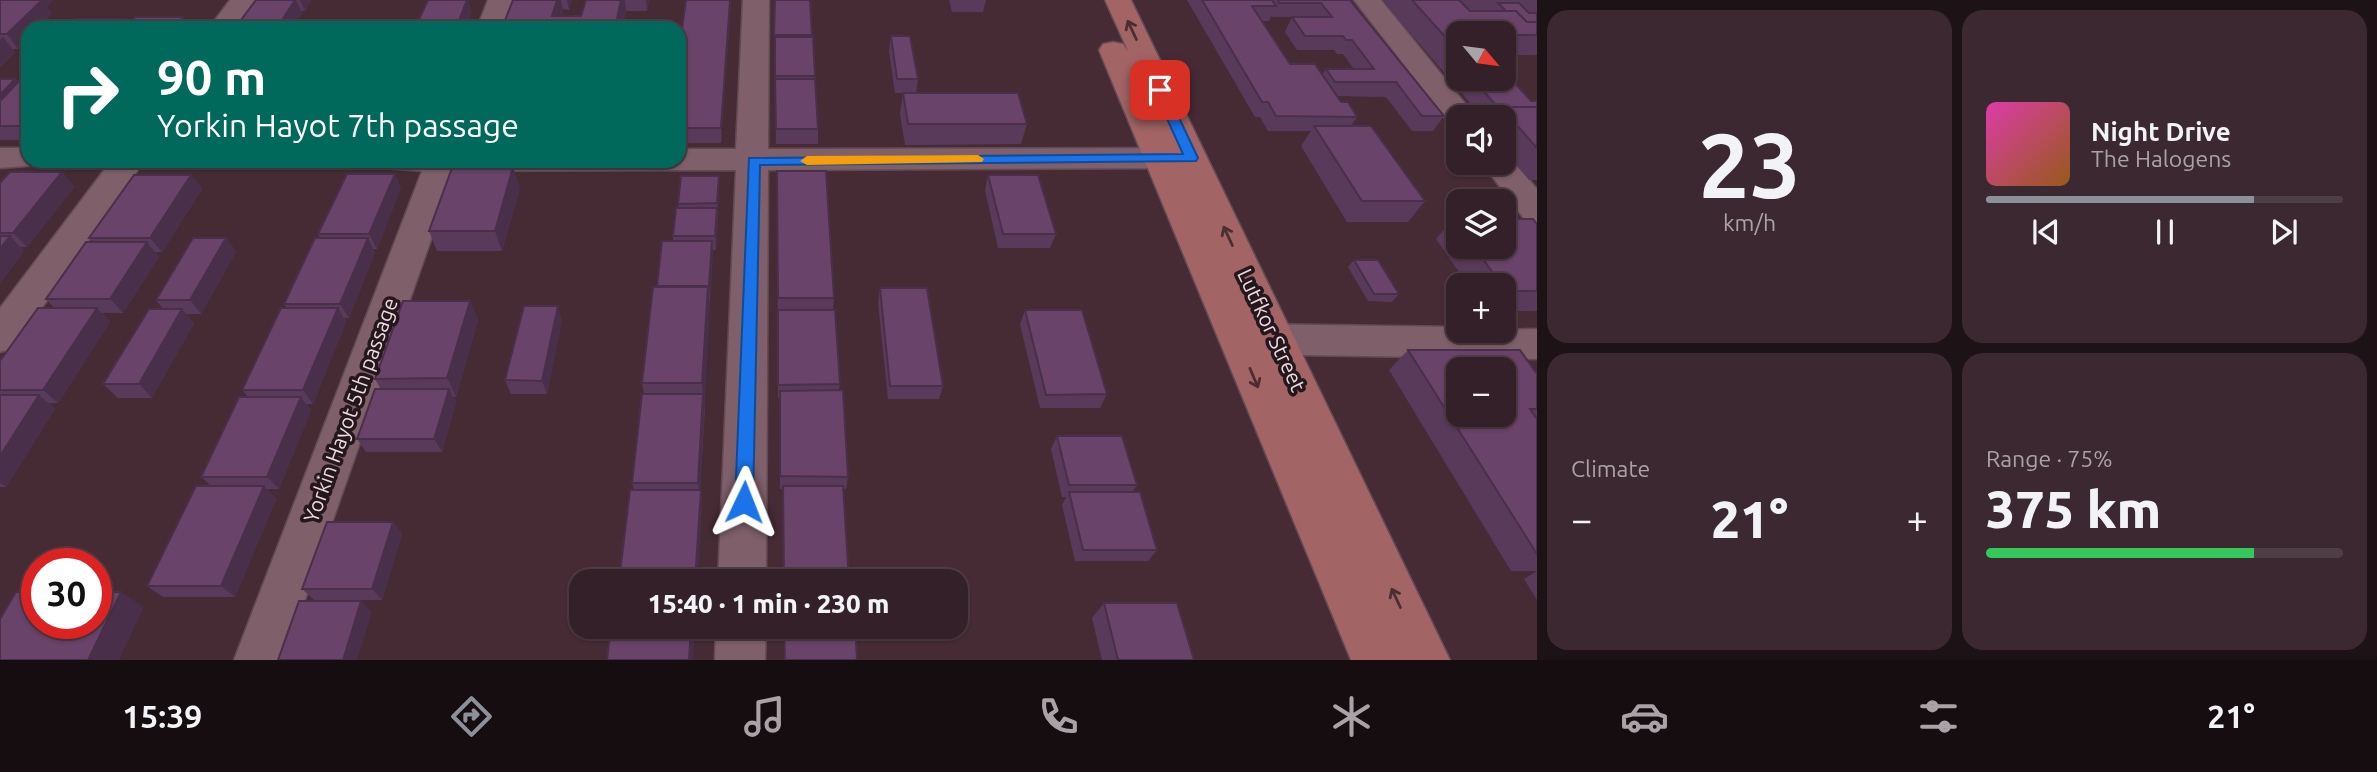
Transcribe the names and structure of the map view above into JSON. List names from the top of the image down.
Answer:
{
  "streets": {
    "main road": ["Lutfkor Street"],
    "street": ["Yorkin Hayot 5th passage"]
  },
  "north": "bottom right",
  "page": {
    "tile": [
      ["23", "km/h"],
      "Climate",
      ["Range · 75%", "375 km"]
    ],
    "map_buttons": ["+", "−"],
    "turn": ["90 m", "Yorkin Hayot 7th passage"],
    "song": ["Night Drive", "The Halogens"],
    "heat": ["−", "21°", "+"],
    "limit": "30",
    "trip": "15:40 · 1 min · 230 m",
    "tabs": ["15:39", "21°"]
  }
}
